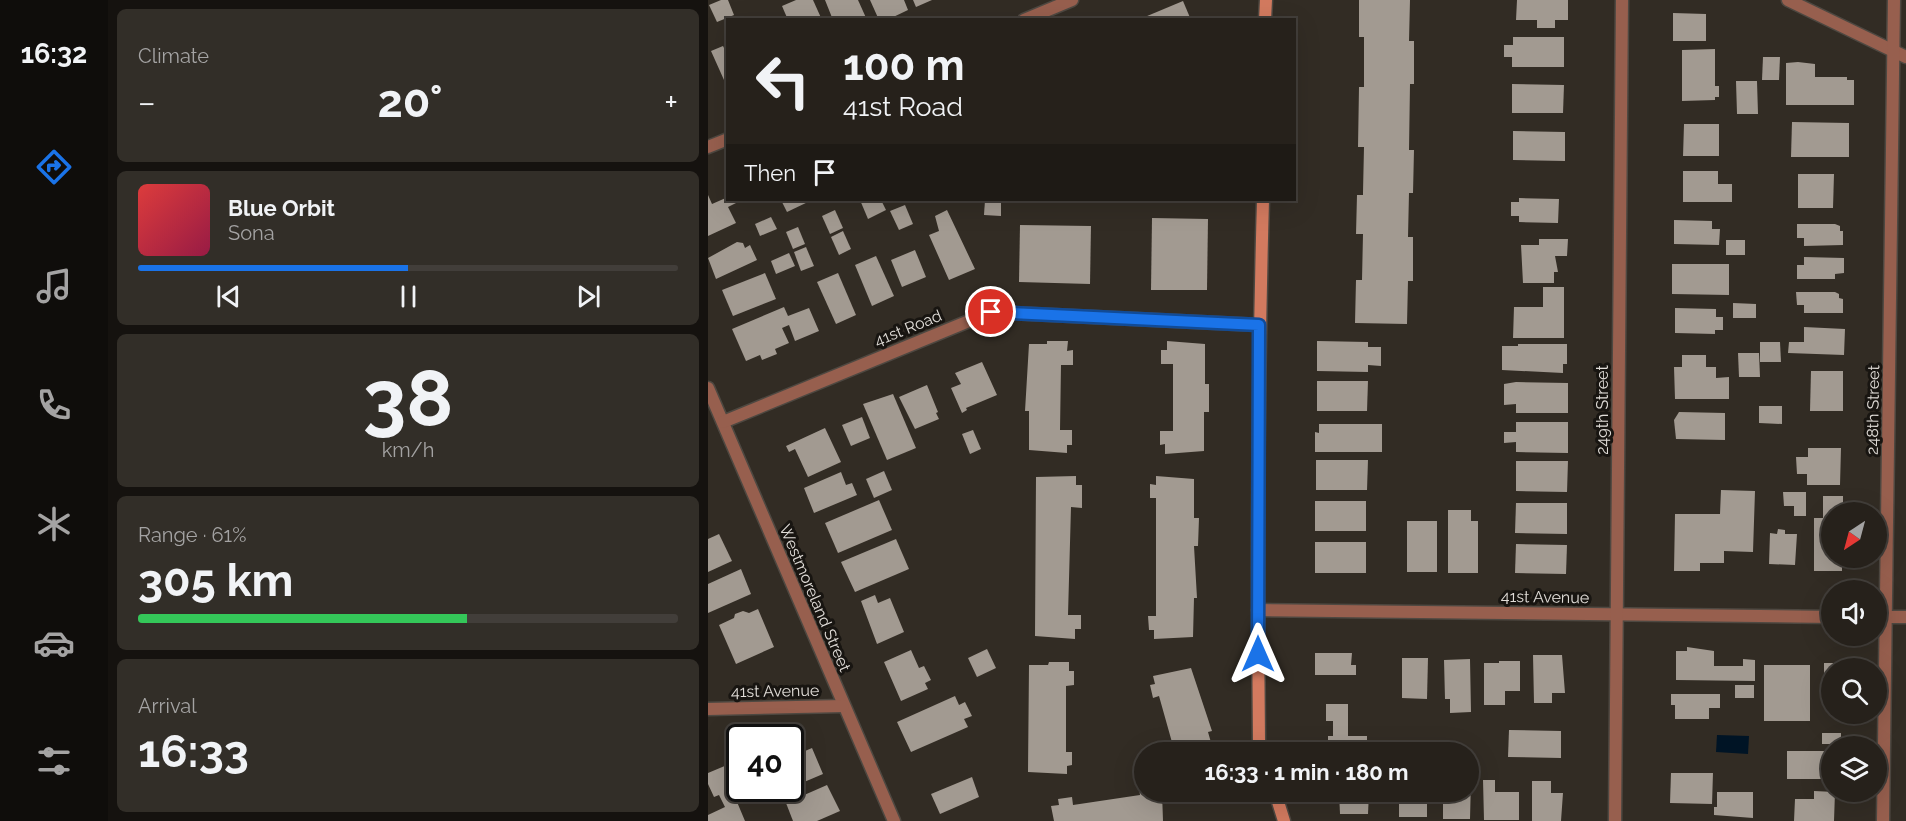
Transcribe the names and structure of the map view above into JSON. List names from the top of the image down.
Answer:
{
  "streets": {
    "street": [
      "41st Road",
      "249th Street",
      "248th Street",
      "41st Avenue",
      "Westmoreland Street"
    ]
  },
  "crossings": [
    ["41st Road", "Westmoreland Street"],
    ["249th Street", "41st Avenue"],
    ["41st Avenue", "Westmoreland Street"]
  ],
  "north": "bottom left",
  "page": {
    "tabs": "16:32",
    "tile": [
      "Climate",
      ["38", "km/h"],
      ["Range · 61%", "305 km"],
      ["Arrival", "16:33"]
    ],
    "turn": ["100 m", "41st Road"],
    "heat": ["−", "20°", "+"],
    "then": "Then",
    "song": ["Blue Orbit", "Sona"],
    "limit": "40",
    "trip": "16:33 · 1 min · 180 m"
  }
}
